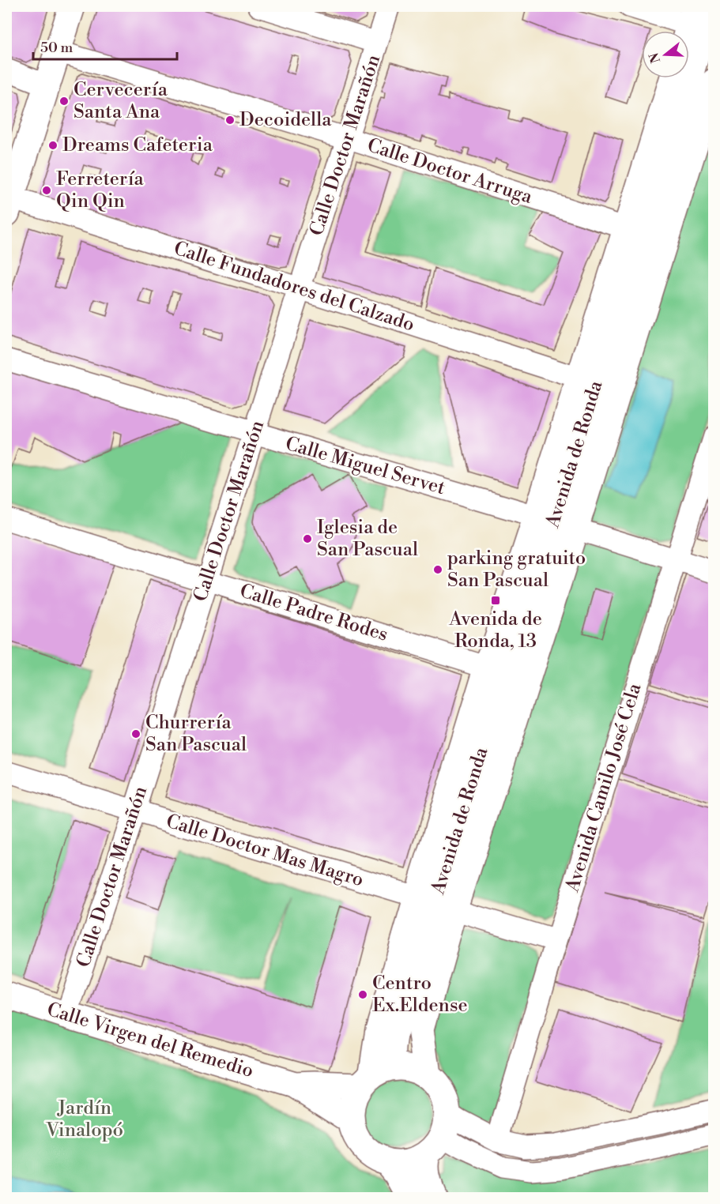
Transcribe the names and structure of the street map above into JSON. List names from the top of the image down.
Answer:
{
  "streets": {
    "street": [
      "Calle Doctor Marañón",
      "Calle Doctor Arruga",
      "Calle Fundadores del Calzado",
      "Avenida de Ronda",
      "Calle Miguel Servet",
      "Calle Padre Rodes",
      "Avenida Camilo José Cela",
      "Calle Doctor Mas Magro",
      "Calle Virgen del Remedio"
    ]
  },
  "crossings": [
    ["Calle Doctor Marañón", "Calle Doctor Arruga"],
    ["Calle Doctor Marañón", "Calle Fundadores del Calzado"],
    ["Calle Doctor Marañón", "Calle Miguel Servet"],
    ["Calle Doctor Marañón", "Calle Padre Rodes"],
    ["Calle Doctor Marañón", "Calle Doctor Mas Magro"],
    ["Calle Doctor Marañón", "Calle Virgen del Remedio"],
    ["Calle Doctor Arruga", "Avenida de Ronda"],
    ["Calle Fundadores del Calzado", "Avenida de Ronda"],
    ["Avenida de Ronda", "Calle Miguel Servet"],
    ["Avenida de Ronda", "Calle Padre Rodes"],
    ["Avenida de Ronda", "Calle Doctor Mas Magro"],
    ["Avenida de Ronda", "Calle Virgen del Remedio"],
    ["Calle Miguel Servet", "Avenida Camilo José Cela"]
  ],
  "parks": ["Jardín Vinalopó"],
  "places": {
    "other": [
      "Cervecería Santa Ana",
      "Decoidella",
      "Dreams Cafeteria",
      "Ferretería Qin Qin",
      "Iglesia de San Pascual",
      "parking gratuito San Pascual",
      "Churrería San Pascual",
      "Centro Ex.Eldense"
    ],
    "transit": ["Avenida de Ronda, 13"]
  },
  "scale_bar": "50 m",
  "north": "left"
}
